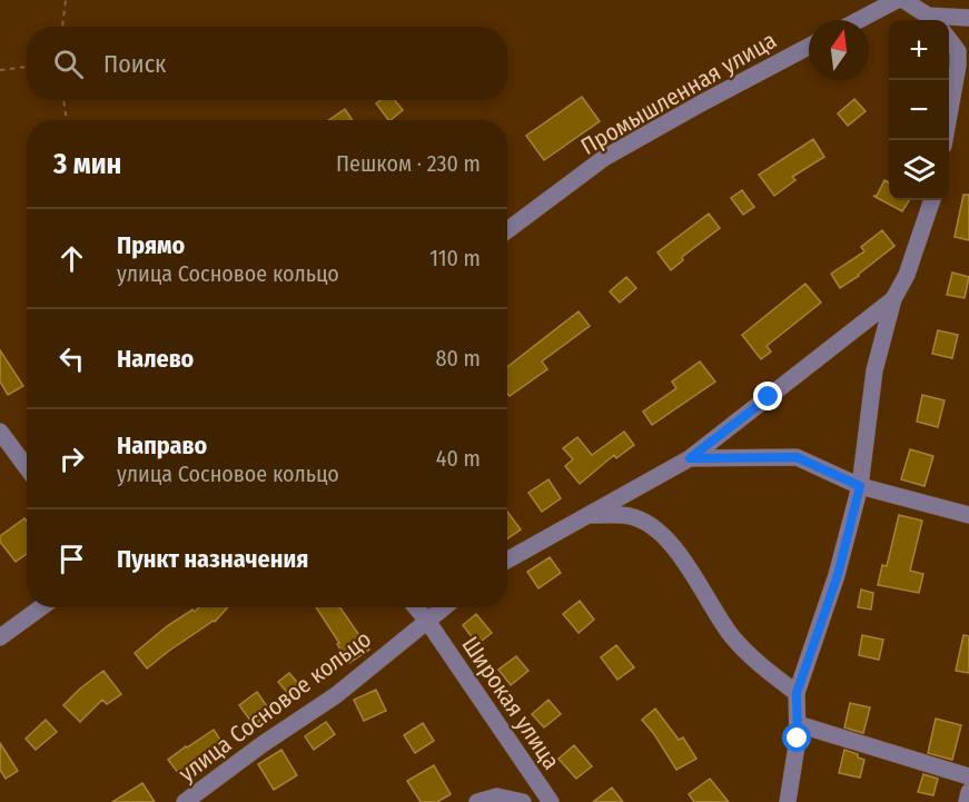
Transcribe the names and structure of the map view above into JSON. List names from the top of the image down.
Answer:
{
  "streets": {
    "street": ["Промышленная улица", "Широкая улица", "улица Сосновое кольцо"]
  },
  "crossings": [
    ["Широкая улица", "улица Сосновое кольцо"]
  ],
  "north": "top",
  "page": {
    "map_buttons": ["+", "−"],
    "search": "Поиск",
    "heading": ["3 мин", "Пешком · 230 m"],
    "list": [
      ["Прямо", "улица Сосновое кольцо", "110 m"],
      ["Налево", "80 m"],
      ["Направо", "улица Сосновое кольцо", "40 m"],
      "Пункт назначения"
    ]
  }
}
